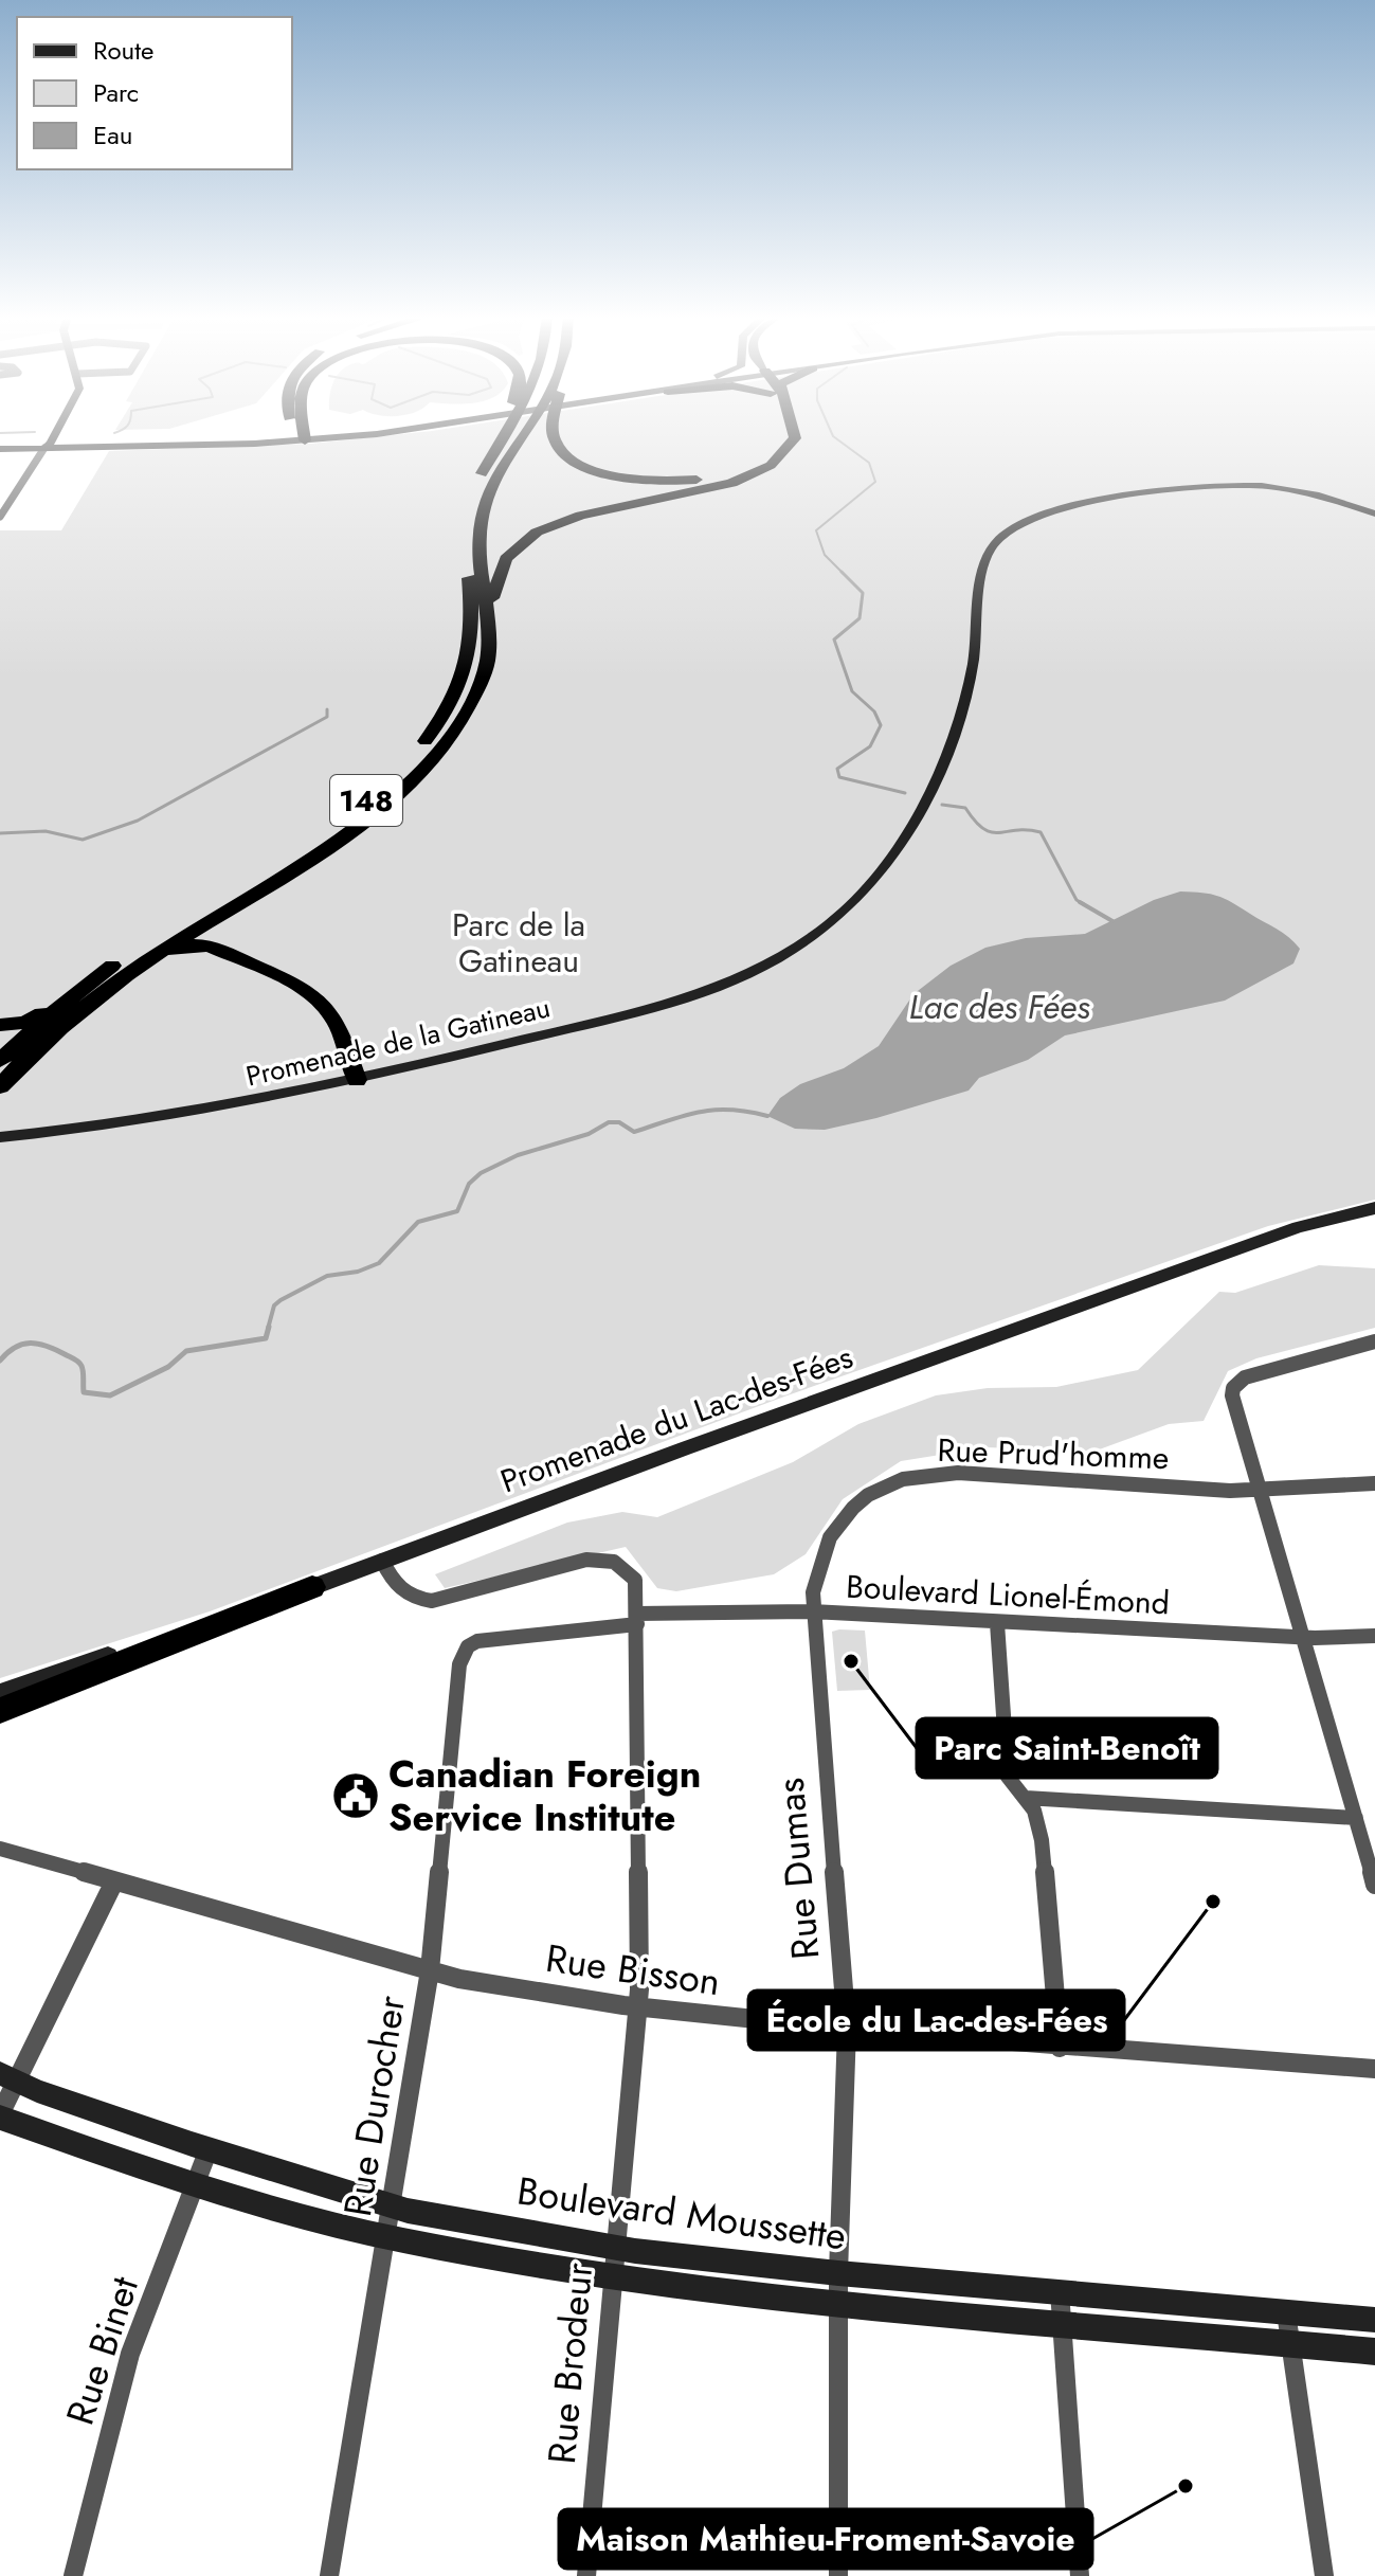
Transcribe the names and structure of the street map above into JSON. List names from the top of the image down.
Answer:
{
  "streets": {
    "highway": ["148"],
    "street": [
      "Promenade de la Gatineau",
      "Promenade du Lac-des-Fées",
      "Rue Prud'homme",
      "Boulevard Lionel-Émond",
      "Rue Dumas",
      "Rue Bisson",
      "Rue Durocher",
      "Boulevard Moussette",
      "Rue Binet",
      "Rue Brodeur"
    ]
  },
  "crossings": [
    ["Promenade du Lac-des-Fées", "Rue Brodeur"],
    ["Rue Prud'homme", "Boulevard Lionel-Émond"],
    ["Rue Prud'homme", "Rue Dumas"],
    ["Boulevard Lionel-Émond", "Rue Dumas"],
    ["Boulevard Lionel-Émond", "Rue Durocher"],
    ["Boulevard Lionel-Émond", "Rue Brodeur"],
    ["Rue Dumas", "Rue Bisson"],
    ["Rue Dumas", "Boulevard Moussette"],
    ["Rue Bisson", "Rue Durocher"],
    ["Rue Bisson", "Rue Brodeur"],
    ["Rue Durocher", "Boulevard Moussette"],
    ["Boulevard Moussette", "Rue Binet"],
    ["Boulevard Moussette", "Rue Brodeur"]
  ],
  "water": ["Lac des Fées"],
  "parks": ["Parc de la Gatineau"],
  "places": {
    "other": ["Parc Saint-Benoît", "École du Lac-des-Fées", "Maison Mathieu-Froment-Savoie"],
    "public building": ["Canadian Foreign Service Institute"]
  },
  "legend": ["Route", "Parc", "Eau"]
}
